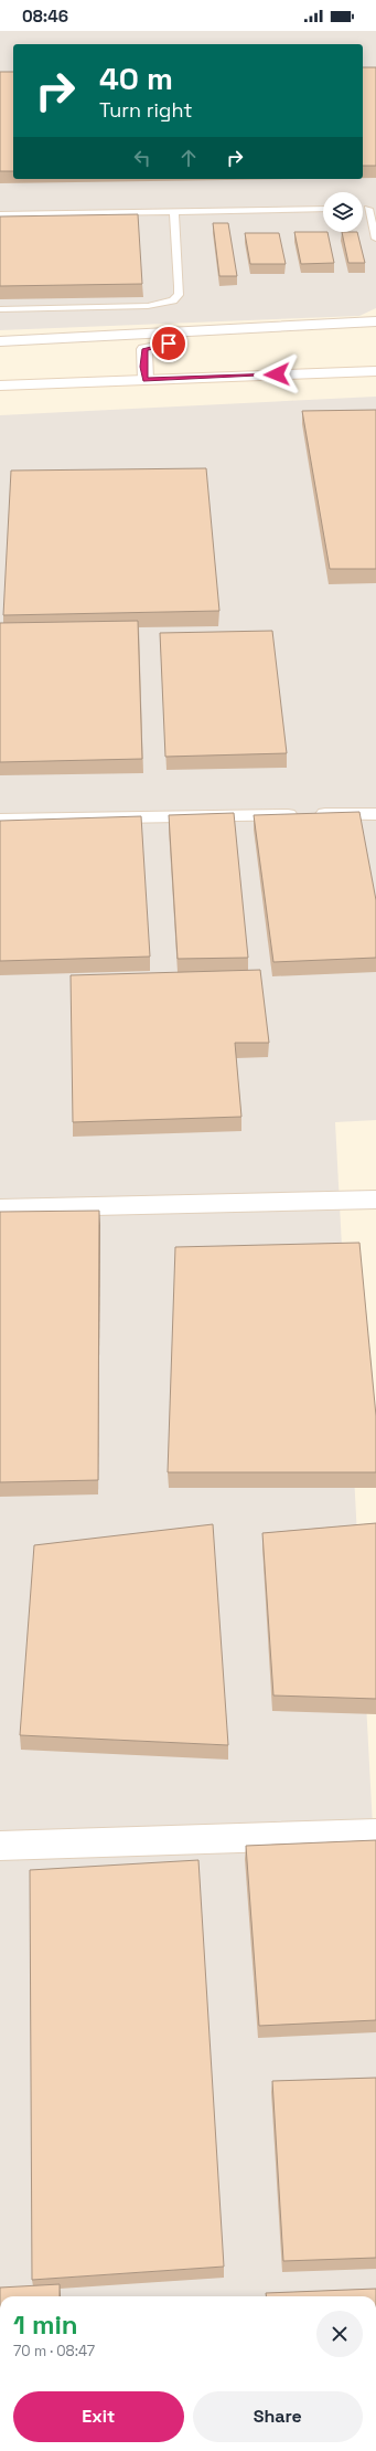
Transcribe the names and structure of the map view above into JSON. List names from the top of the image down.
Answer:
{
  "page": {
    "status": "08:46",
    "turn": ["40 m", "Turn right"],
    "heading": ["1 min", "70 m · 08:47"],
    "buttons": ["Exit", "Share"]
  }
}
